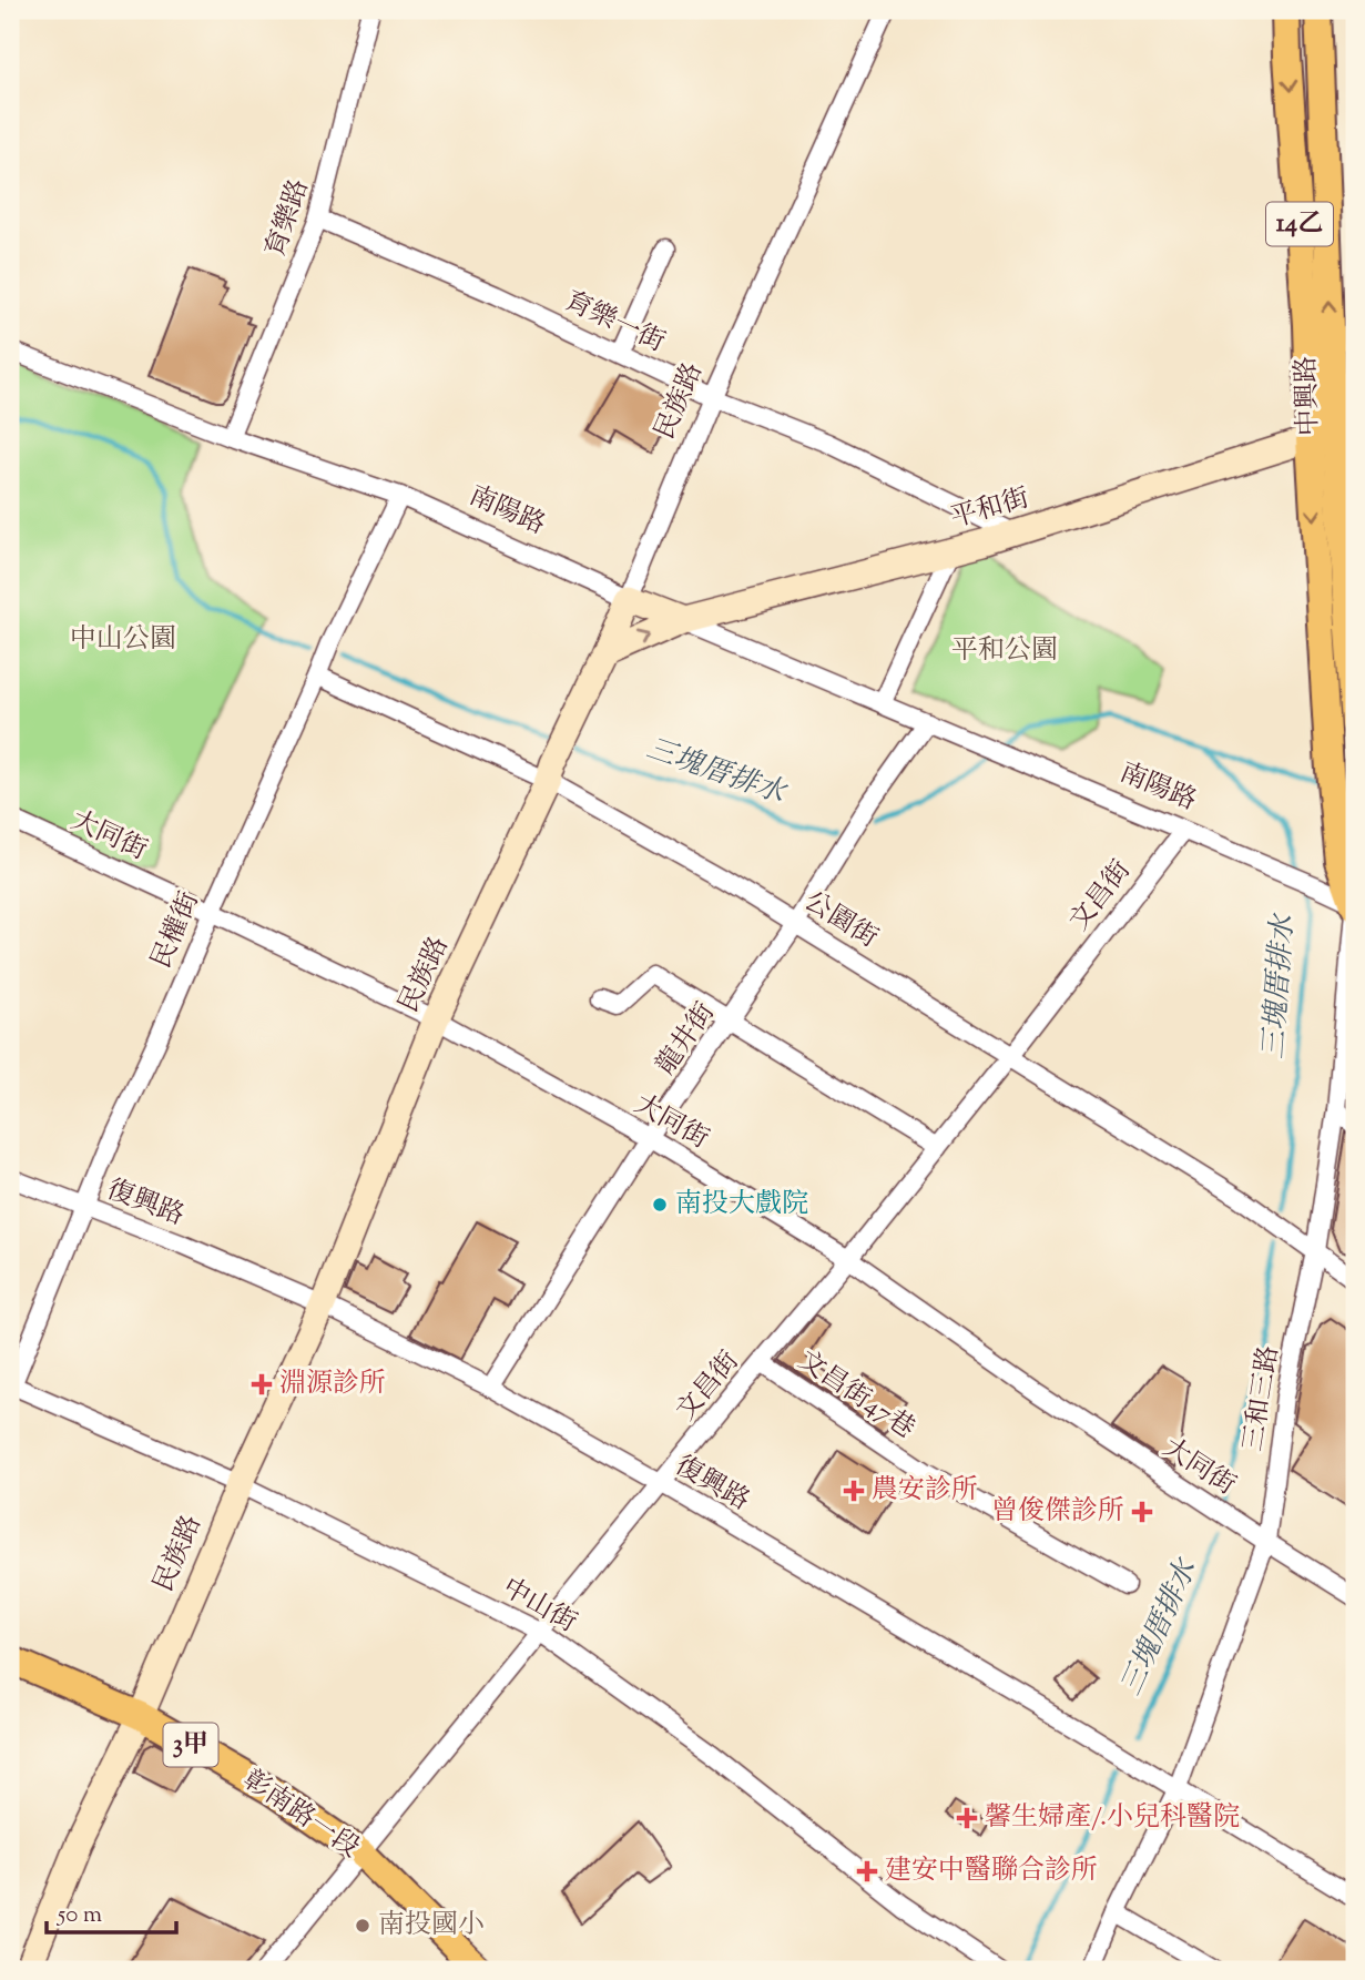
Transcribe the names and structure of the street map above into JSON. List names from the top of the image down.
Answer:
{
  "streets": {
    "main road": [
      "14乙",
      "中興路",
      "民族路",
      "平和街",
      "南陽路",
      "3甲",
      "彰南路一段"
    ],
    "street": [
      "育樂路",
      "育樂一街",
      "大同街",
      "文昌街",
      "公園街",
      "民權街",
      "龍井街",
      "復興路",
      "文昌街47巷",
      "三和三路",
      "中山街"
    ]
  },
  "crossings": [
    ["育樂路", "育樂一街"],
    ["育樂路", "南陽路"],
    ["育樂一街", "民族路"],
    ["育樂一街", "平和街"],
    ["中興路", "平和街"],
    ["中興路", "南陽路"],
    ["中興路", "三和三路"],
    ["民族路", "平和街"],
    ["民族路", "南陽路"],
    ["民族路", "大同街"],
    ["民族路", "公園街"],
    ["民族路", "復興路"],
    ["民族路", "中山街"],
    ["民族路", "彰南路一段"],
    ["平和街", "南陽路"],
    ["南陽路", "文昌街"],
    ["南陽路", "民權街"],
    ["南陽路", "龍井街"],
    ["南陽路", "三和三路"],
    ["大同街", "文昌街"],
    ["大同街", "民權街"],
    ["大同街", "龍井街"],
    ["大同街", "三和三路"],
    ["文昌街", "公園街"],
    ["文昌街", "復興路"],
    ["文昌街", "文昌街47巷"],
    ["文昌街", "中山街"],
    ["文昌街", "彰南路一段"],
    ["公園街", "民權街"],
    ["公園街", "龍井街"],
    ["公園街", "三和三路"],
    ["民權街", "復興路"],
    ["民權街", "中山街"],
    ["龍井街", "復興路"],
    ["復興路", "三和三路"]
  ],
  "water": ["三塊厝排水"],
  "parks": ["中山公園", "平和公園"],
  "places": {
    "other": ["南投大戲院", "南投國小"],
    "health": [
      "淵源診所",
      "農安診所",
      "曾俊傑診所",
      "馨生婦產/.小兒科醫院",
      "建安中醫聯合診所"
    ]
  },
  "scale_bar": "50 m"
}
